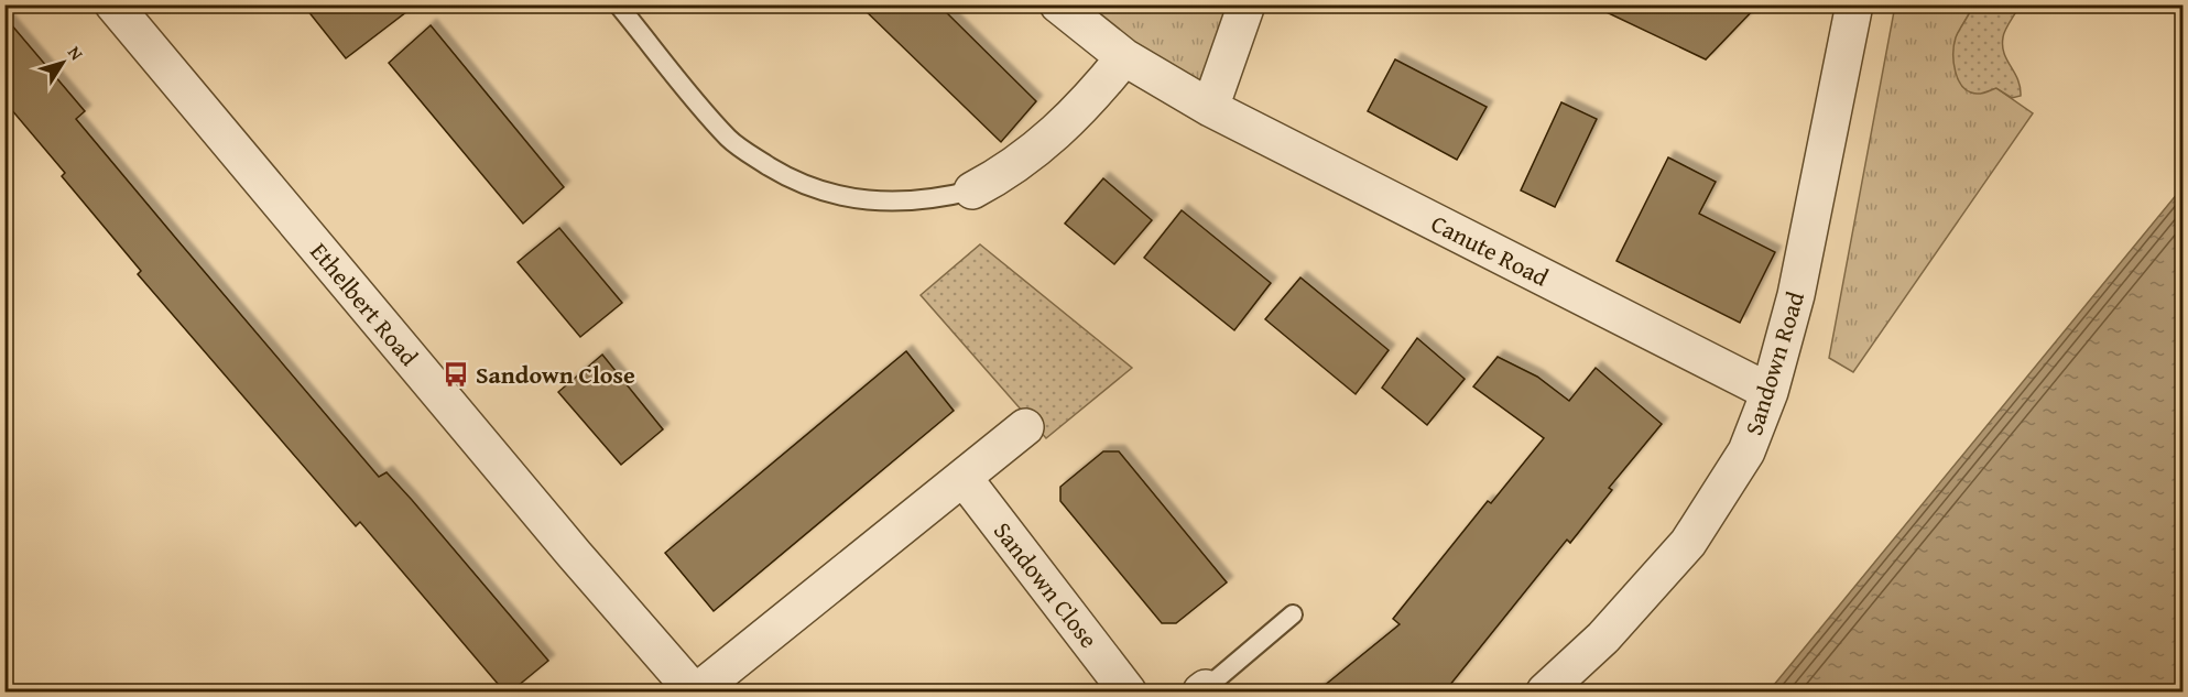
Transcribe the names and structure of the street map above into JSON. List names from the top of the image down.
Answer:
{
  "streets": {
    "street": [
      "Canute Road",
      "Ethelbert Road",
      "Sandown Road",
      "Sandown Close"
    ]
  },
  "crossings": [
    ["Canute Road", "Sandown Road"]
  ],
  "places": {
    "bus stop": ["Sandown Close"]
  },
  "north": "top right"
}
